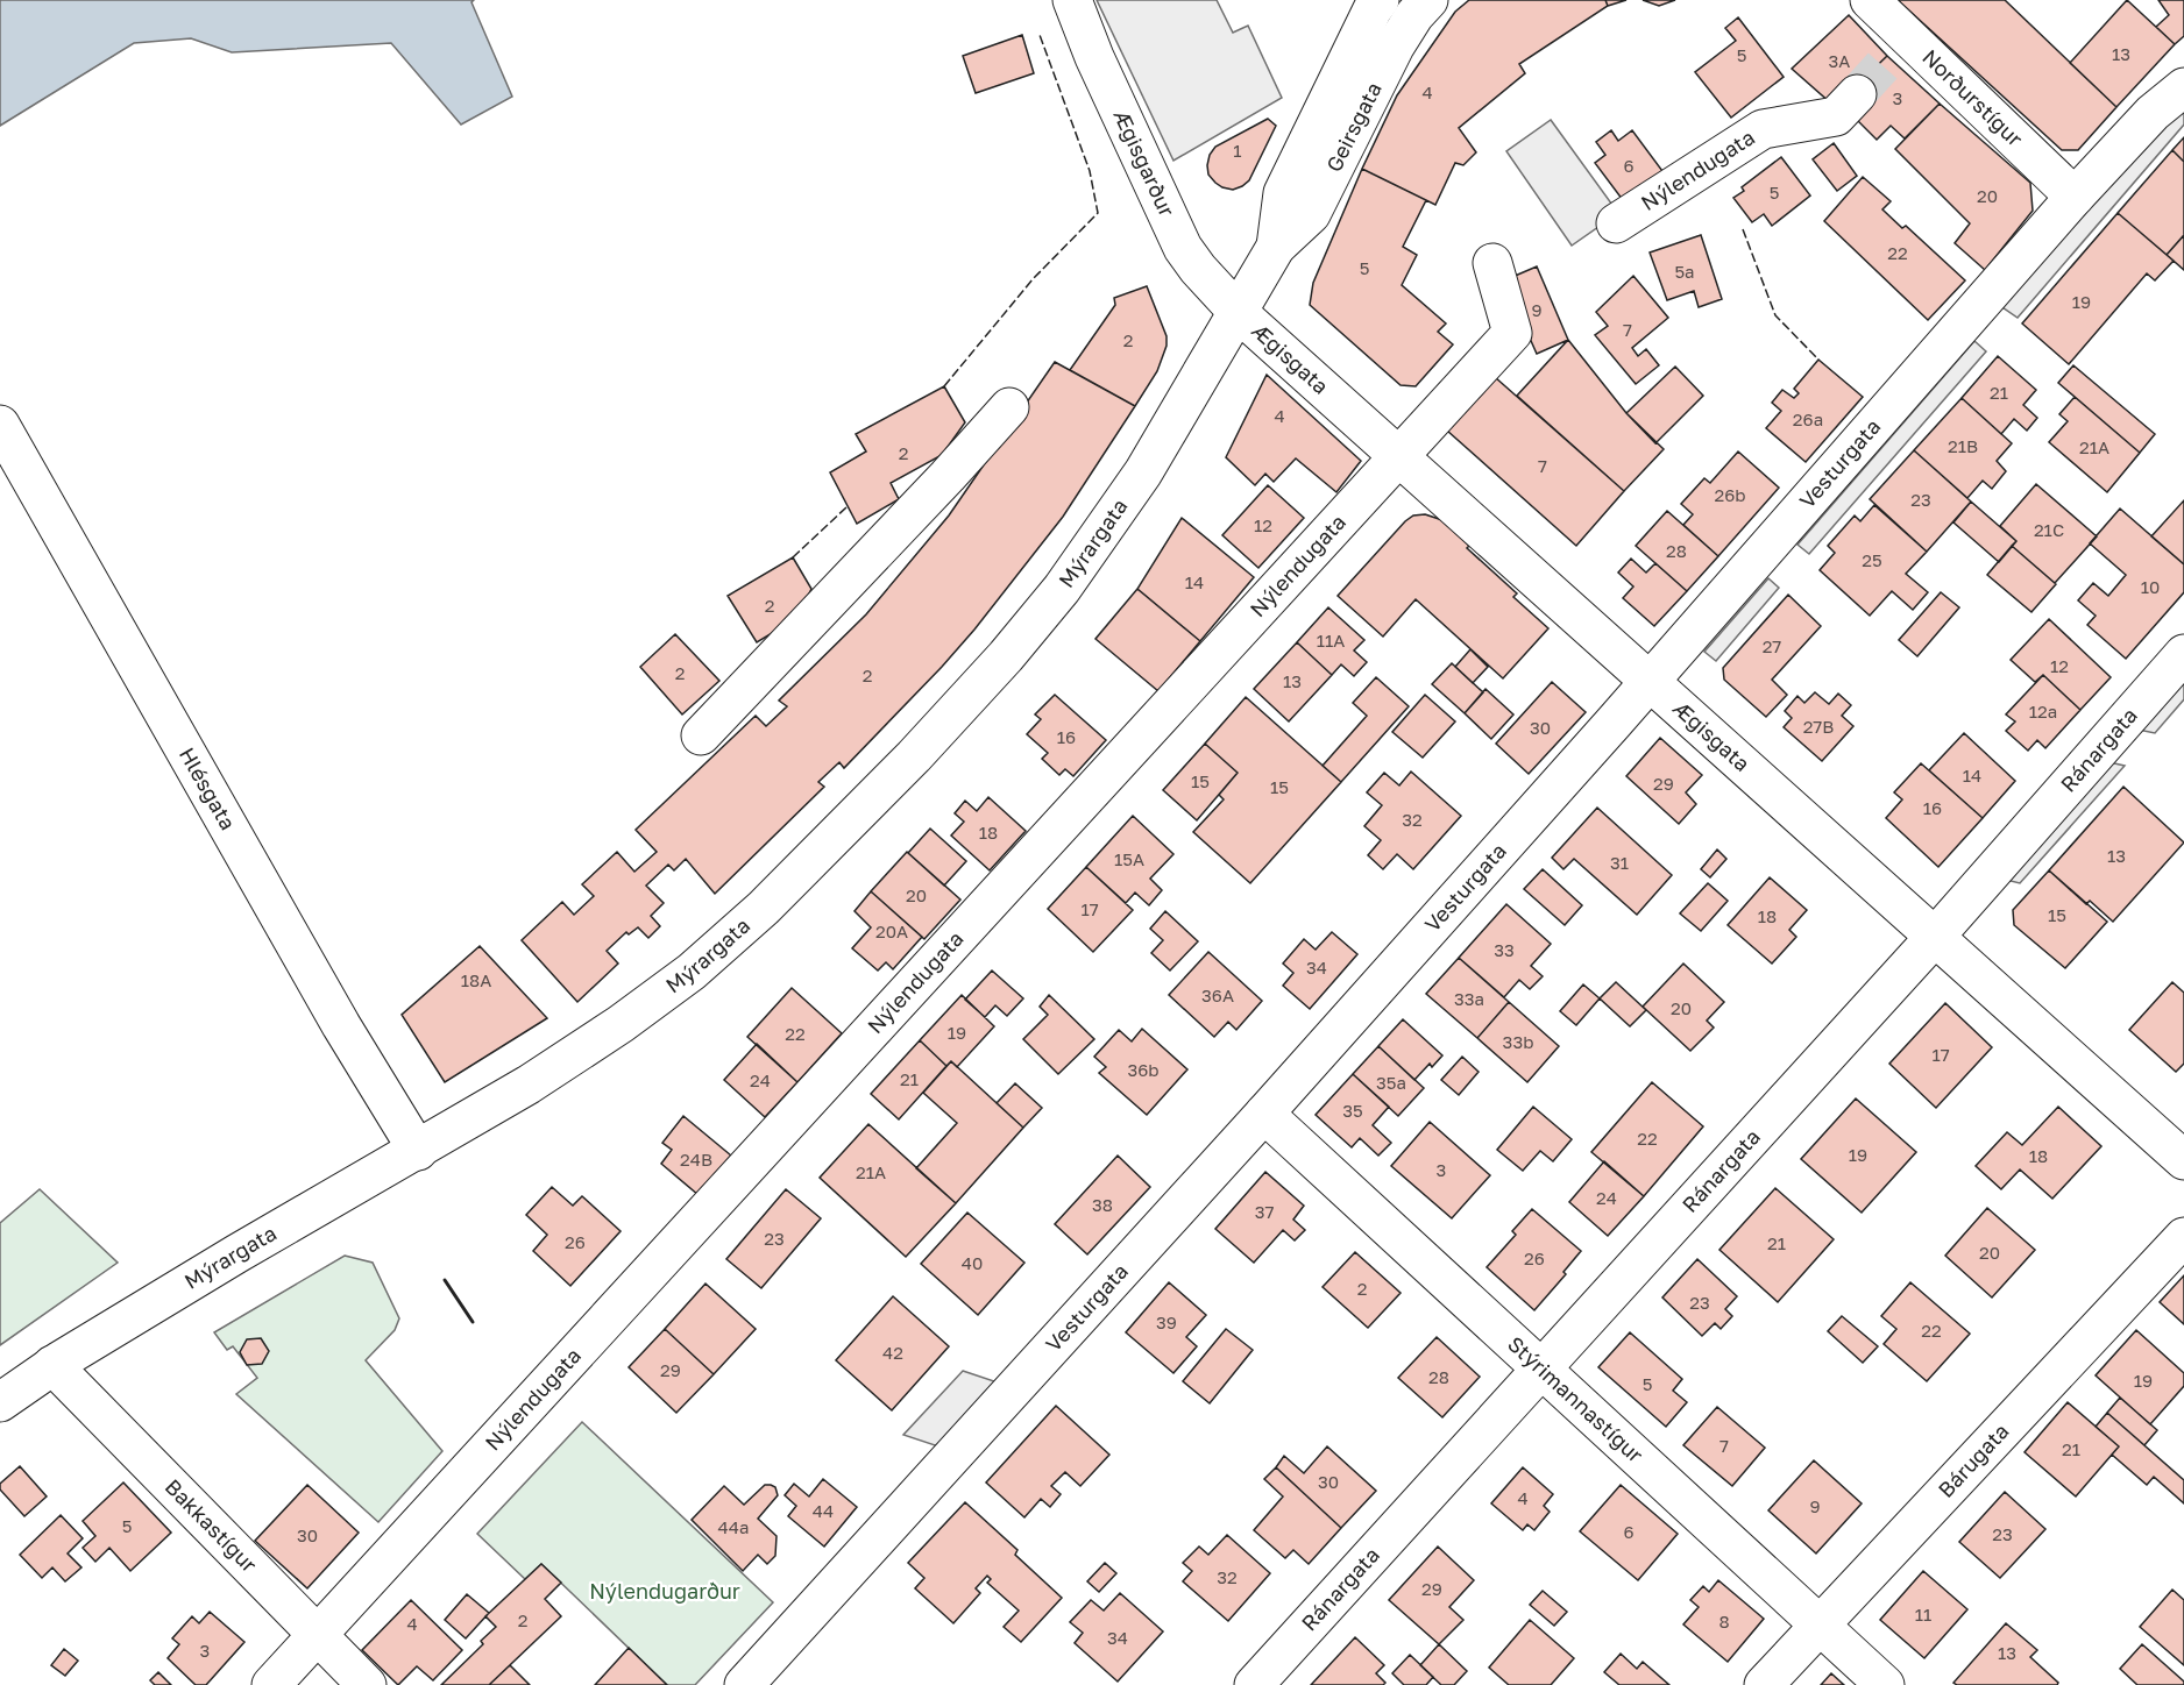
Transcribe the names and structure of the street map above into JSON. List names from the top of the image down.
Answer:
{
  "streets": {
    "street": [
      "Norðurstígur",
      "Geirsgata",
      "Ægisgarður",
      "Nýlendugata",
      "Ægisgata",
      "Vesturgata",
      "Mýrargata",
      "Ránargata",
      "Hlésgata",
      "Stýrimannastígur",
      "Bárugata",
      "Bakkastígur"
    ]
  },
  "crossings": [
    ["Norðurstígur", "Vesturgata"],
    ["Geirsgata", "Ægisgarður"],
    ["Geirsgata", "Ægisgata"],
    ["Geirsgata", "Mýrargata"],
    ["Ægisgarður", "Ægisgata"],
    ["Ægisgarður", "Mýrargata"],
    ["Nýlendugata", "Ægisgata"],
    ["Nýlendugata", "Bakkastígur"],
    ["Ægisgata", "Vesturgata"],
    ["Ægisgata", "Mýrargata"],
    ["Ægisgata", "Ránargata"],
    ["Vesturgata", "Stýrimannastígur"],
    ["Mýrargata", "Hlésgata"],
    ["Mýrargata", "Bakkastígur"],
    ["Ránargata", "Stýrimannastígur"],
    ["Stýrimannastígur", "Bárugata"]
  ],
  "parks": ["Nýlendugarður"],
  "house_numbers": [
    "13",
    "5",
    "3A",
    "4",
    "3",
    "1",
    "6",
    "5",
    "20",
    "22",
    "5",
    "5a",
    "19",
    "9",
    "7",
    "2",
    "21",
    "4",
    "26a",
    "21B",
    "21A",
    "2",
    "7",
    "26b",
    "23",
    "12",
    "21C",
    "28",
    "25",
    "14",
    "10",
    "2",
    "11A",
    "27",
    "12",
    "2",
    "2",
    "13",
    "12a",
    "27B",
    "30",
    "16",
    "14",
    "15",
    "29",
    "15",
    "16",
    "32",
    "18",
    "13",
    "15A",
    "31",
    "20",
    "17",
    "15",
    "18",
    "20A",
    "33",
    "34",
    "18A",
    "36A",
    "33a",
    "20",
    "19",
    "22",
    "33b",
    "17",
    "36b",
    "21",
    "24",
    "35a",
    "35",
    "22",
    "19",
    "18",
    "24B",
    "3",
    "21A",
    "24",
    "38",
    "37",
    "23",
    "26",
    "21",
    "20",
    "26",
    "40",
    "2",
    "23",
    "39",
    "22",
    "42",
    "29",
    "28",
    "19",
    "5",
    "7",
    "21",
    "30",
    "4",
    "9",
    "44",
    "5",
    "44a",
    "6",
    "23",
    "30",
    "32",
    "29",
    "11",
    "2",
    "8",
    "4",
    "34",
    "3",
    "13"
  ]
}
